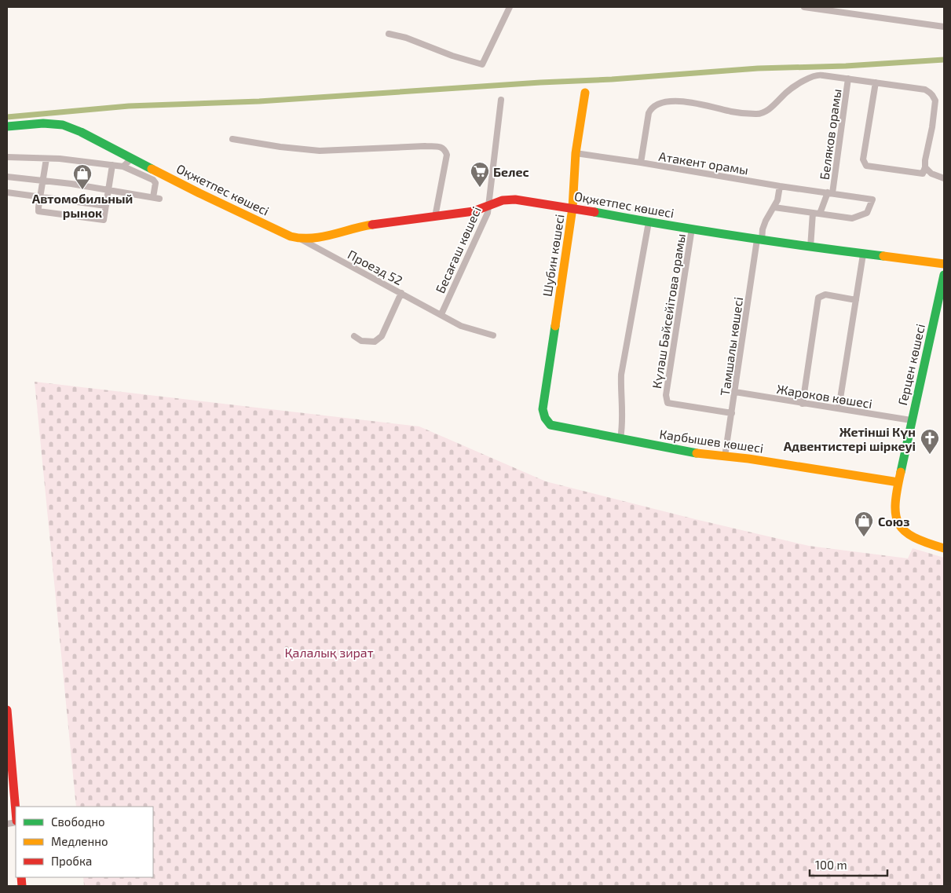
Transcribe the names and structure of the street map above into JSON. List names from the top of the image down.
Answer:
{
  "streets": {
    "street": [
      "Беляков орамы",
      "Атакент орамы",
      "Оқжетпес көшесі",
      "Бесағаш көшесі",
      "Шубин көшесі",
      "Проезд 52",
      "Күләш Бәйсейітова орамы",
      "Тамшалы көшесі",
      "Герцен көшесі",
      "Жароков көшесі",
      "Карбышев көшесі"
    ]
  },
  "crossings": [
    ["Беляков орамы", "Атакент орамы"],
    ["Атакент орамы", "Шубин көшесі"],
    ["Атакент орамы", "Тамшалы көшесі"],
    ["Оқжетпес көшесі", "Бесағаш көшесі"],
    ["Оқжетпес көшесі", "Шубин көшесі"],
    ["Оқжетпес көшесі", "Проезд 52"],
    ["Оқжетпес көшесі", "Күләш Бәйсейітова орамы"],
    ["Оқжетпес көшесі", "Тамшалы көшесі"],
    ["Бесағаш көшесі", "Проезд 52"],
    ["Шубин көшесі", "Карбышев көшесі"],
    ["Күләш Бәйсейітова орамы", "Тамшалы көшесі"],
    ["Тамшалы көшесі", "Жароков көшесі"],
    ["Тамшалы көшесі", "Карбышев көшесі"],
    ["Герцен көшесі", "Жароков көшесі"],
    ["Герцен көшесі", "Карбышев көшесі"]
  ],
  "parks": ["Қалалық зират"],
  "places": {
    "supermarket": ["Белес"],
    "shop": ["Автомобильный рынок", "Союз"],
    "church": ["Жетінші Күн Адвентистері шіркеуі"]
  },
  "legend": ["Свободно", "Медленно", "Пробка"],
  "scale_bar": "100 m"
}
